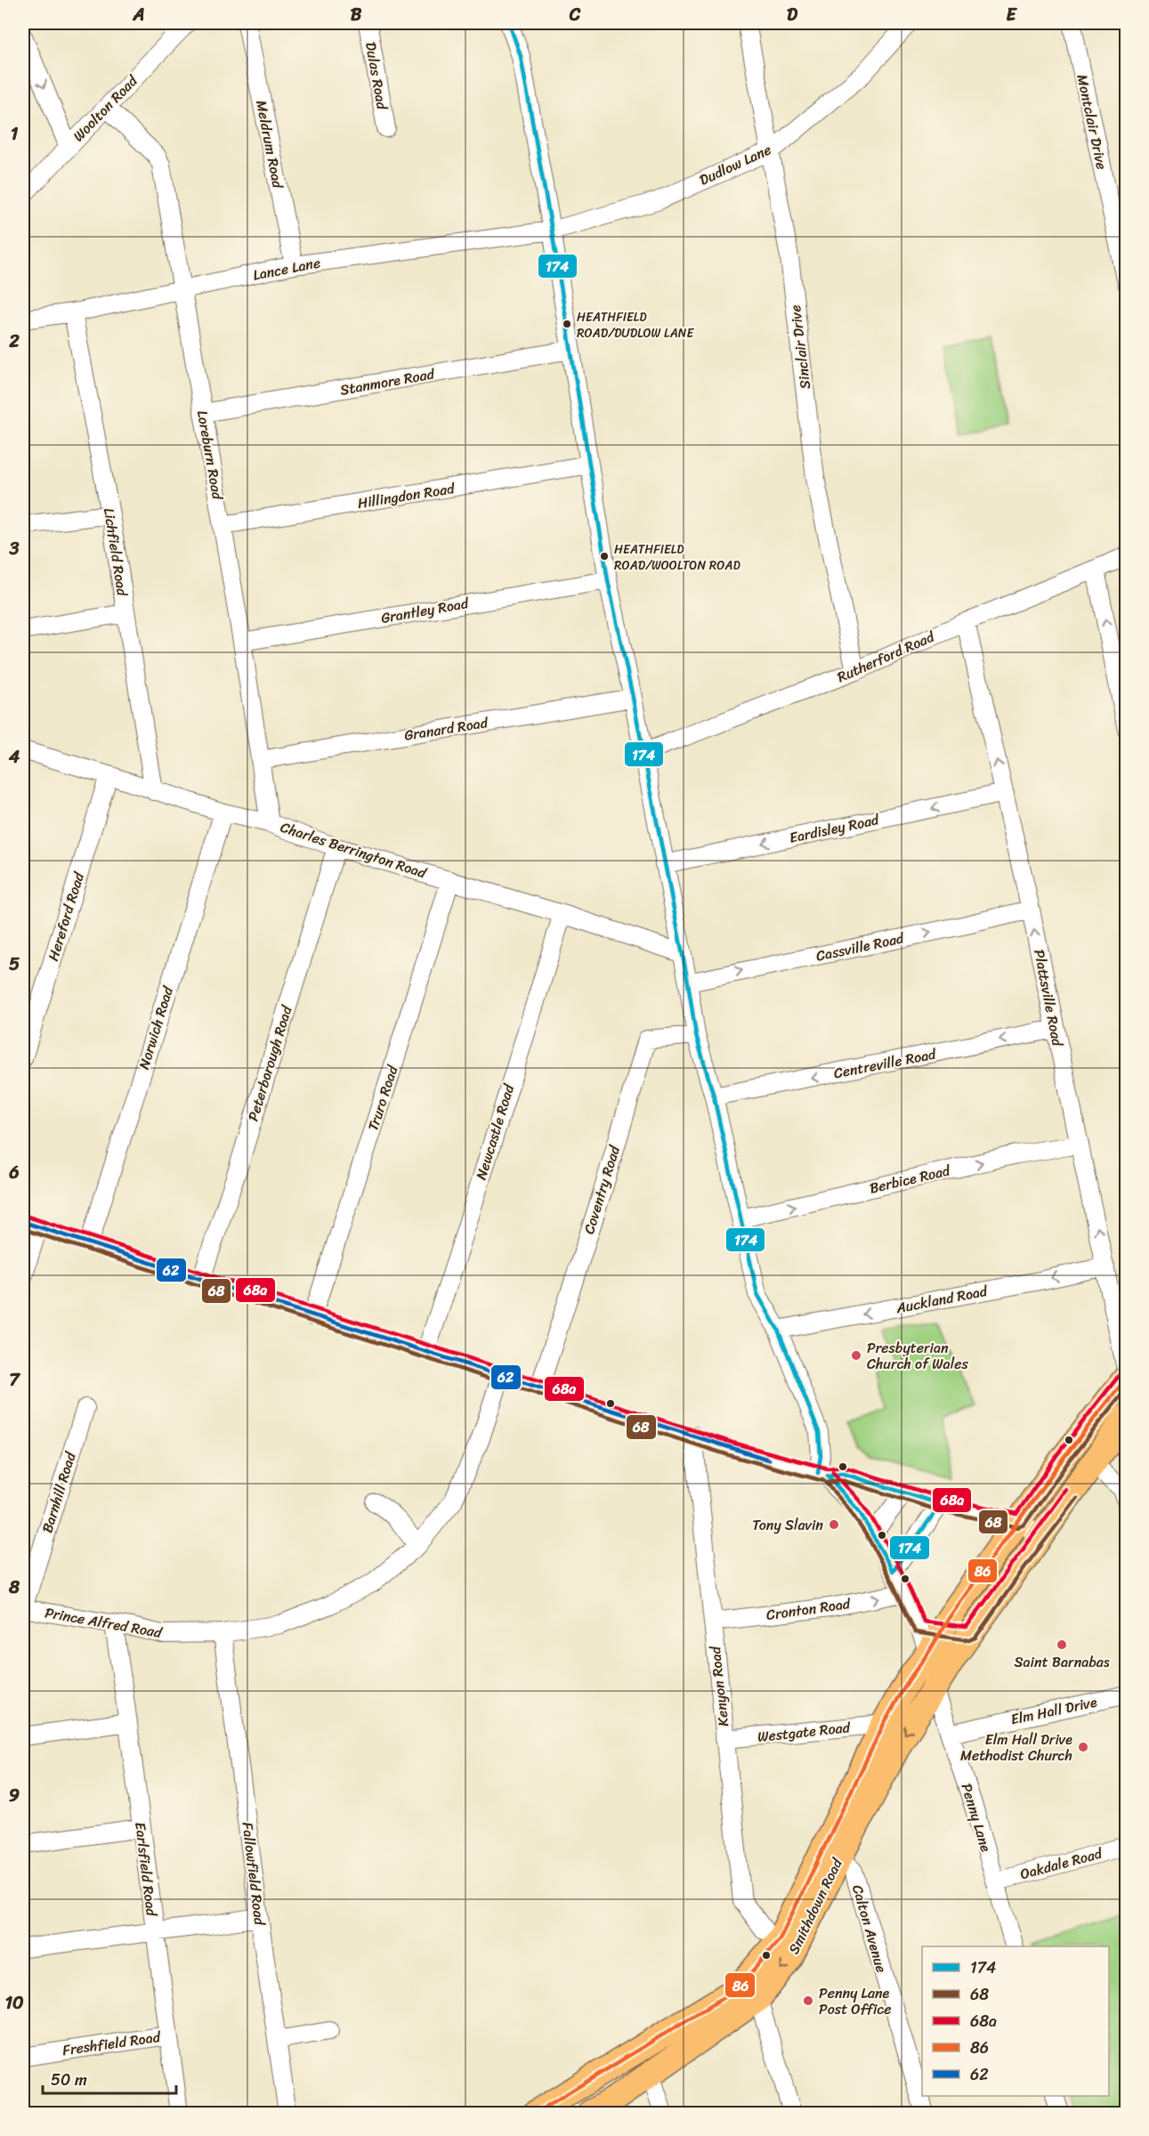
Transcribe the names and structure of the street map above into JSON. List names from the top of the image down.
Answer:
{
  "streets": {
    "highway": ["Smithdown Road"],
    "street": [
      "Dulas Road",
      "Woolton Road",
      "Montclair Drive",
      "Meldrum Road",
      "Dudlow Lane",
      "Lance Lane",
      "Sinclair Drive",
      "Stanmore Road",
      "Loreburn Road",
      "Hillingdon Road",
      "Lichfield Road",
      "Grantley Road",
      "Rutherford Road",
      "Granard Road",
      "Eardisley Road",
      "Charles Berrington Road",
      "Hereford Road",
      "Cassville Road",
      "Plattsville Road",
      "Norwich Road",
      "Peterborough Road",
      "Centreville Road",
      "Truro Road",
      "Newcastle Road",
      "Berbice Road",
      "Coventry Road",
      "Auckland Road",
      "Barnhill Road",
      "Cronton Road",
      "Prince Alfred Road",
      "Kenyon Road",
      "Elm Hall Drive",
      "Westgate Road",
      "Penny Lane",
      "Oakdale Road",
      "Earlsfield Road",
      "Fallowfield Road",
      "Calton Avenue",
      "Freshfield Road"
    ]
  },
  "crossings": [
    ["Woolton Road", "Loreburn Road"],
    ["Meldrum Road", "Lance Lane"],
    ["Dudlow Lane", "Lance Lane"],
    ["Dudlow Lane", "Sinclair Drive"],
    ["Lance Lane", "Loreburn Road"],
    ["Lance Lane", "Lichfield Road"],
    ["Sinclair Drive", "Rutherford Road"],
    ["Stanmore Road", "Loreburn Road"],
    ["Loreburn Road", "Hillingdon Road"],
    ["Loreburn Road", "Grantley Road"],
    ["Loreburn Road", "Granard Road"],
    ["Loreburn Road", "Charles Berrington Road"],
    ["Lichfield Road", "Charles Berrington Road"],
    ["Rutherford Road", "Plattsville Road"],
    ["Eardisley Road", "Plattsville Road"],
    ["Charles Berrington Road", "Hereford Road"],
    ["Charles Berrington Road", "Norwich Road"],
    ["Charles Berrington Road", "Peterborough Road"],
    ["Charles Berrington Road", "Truro Road"],
    ["Charles Berrington Road", "Newcastle Road"],
    ["Cassville Road", "Plattsville Road"],
    ["Plattsville Road", "Centreville Road"],
    ["Plattsville Road", "Berbice Road"],
    ["Plattsville Road", "Auckland Road"],
    ["Plattsville Road", "Smithdown Road"],
    ["Barnhill Road", "Prince Alfred Road"],
    ["Cronton Road", "Kenyon Road"],
    ["Prince Alfred Road", "Earlsfield Road"],
    ["Prince Alfred Road", "Fallowfield Road"],
    ["Kenyon Road", "Westgate Road"],
    ["Elm Hall Drive", "Penny Lane"],
    ["Westgate Road", "Smithdown Road"],
    ["Penny Lane", "Oakdale Road"],
    ["Penny Lane", "Smithdown Road"],
    ["Earlsfield Road", "Freshfield Road"],
    ["Smithdown Road", "Calton Avenue"]
  ],
  "one_way": [
    "Eardisley Road",
    "Cassville Road",
    "Centreville Road",
    "Berbice Road",
    "Auckland Road"
  ],
  "places": [
    "HEATHFIELD ROAD/DUDLOW LANE",
    "HEATHFIELD ROAD/WOOLTON ROAD",
    "Presbyterian Church of Wales",
    "Tony Slavin",
    "Saint Barnabas",
    "Elm Hall Drive Methodist Church",
    "Penny Lane Post Office"
  ],
  "lines": [
    "transit line 174",
    "transit line 68a",
    "transit line 62",
    "transit line 68",
    "transit line 86"
  ],
  "legend": [
    "174",
    "68",
    "68a",
    "86",
    "62"
  ],
  "scale_bar": "50 m",
  "grid": {
    "columns": [
      "A",
      "B",
      "C",
      "D",
      "E"
    ],
    "rows": [
      "1",
      "2",
      "3",
      "4",
      "5",
      "6",
      "7",
      "8",
      "9",
      "10"
    ]
  }
}
